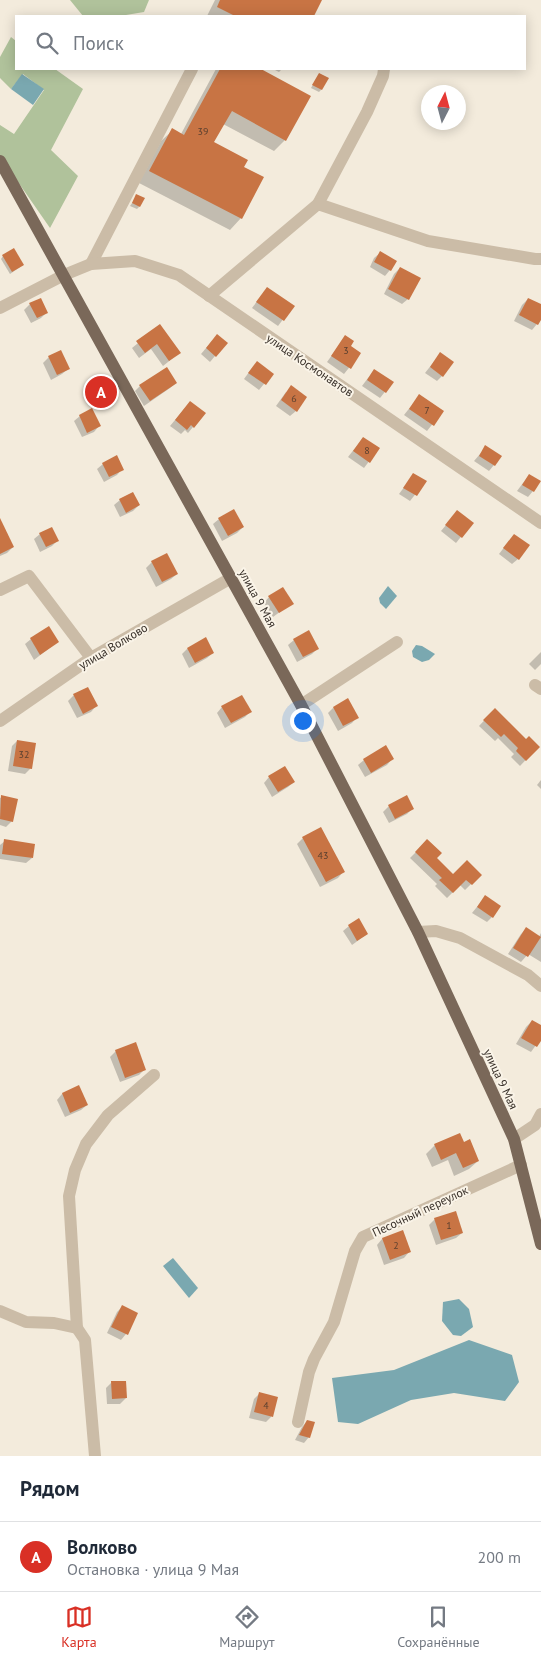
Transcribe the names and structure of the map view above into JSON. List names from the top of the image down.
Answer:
{
  "streets": {
    "main road": ["улица 9 Мая"],
    "street": ["улица Космонавтов", "улица Волково", "Песочный переулок"]
  },
  "crossings": [
    ["улица Космонавтов", "улица 9 Мая"],
    ["улица 9 Мая", "улица Волково"],
    ["улица 9 Мая", "Песочный переулок"]
  ],
  "house_numbers": [
    "39",
    "3",
    "6",
    "7",
    "8",
    "32",
    "43",
    "1",
    "2",
    "4"
  ],
  "north": "top",
  "page": {
    "search": "Поиск",
    "pins": "A",
    "heading": "Рядом",
    "list": [
      {
        "mark": "A",
        "name": "Волково",
        "note": "Остановка · улица 9 Мая",
        "value": "200 m"
      }
    ],
    "nav": ["Карта", "Маршрут", "Сохранённые"]
  }
}
